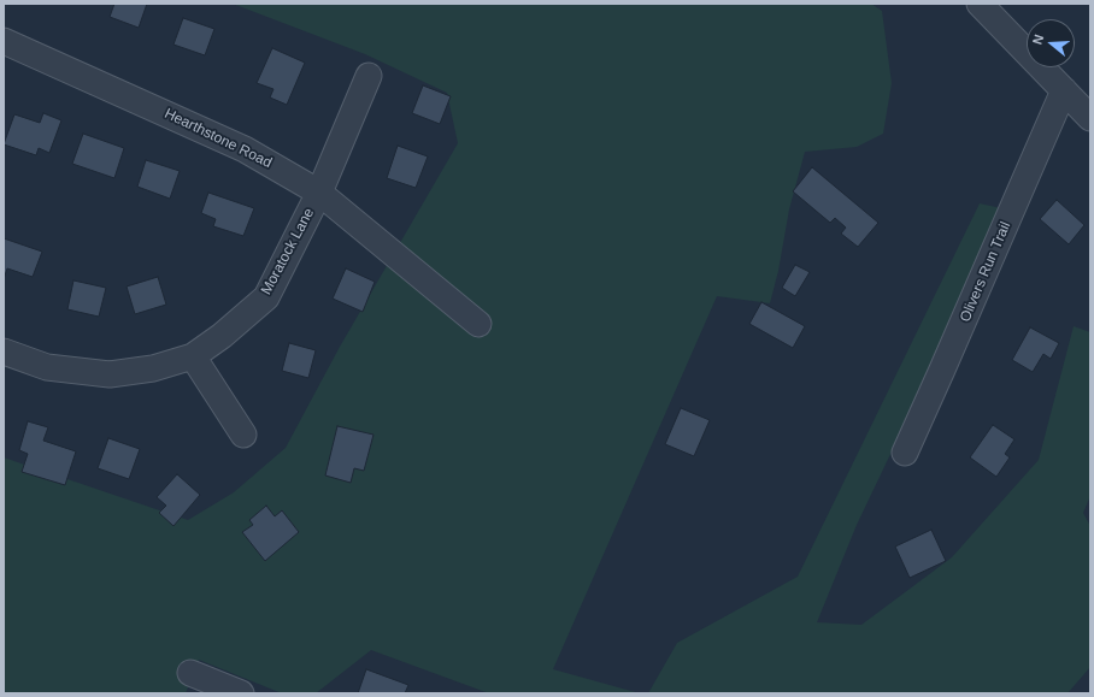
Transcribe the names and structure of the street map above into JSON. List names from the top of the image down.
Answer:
{
  "streets": {
    "street": ["Hearthstone Road", "Moratock Lane", "Olivers Run Trail"]
  },
  "crossings": [
    ["Hearthstone Road", "Moratock Lane"]
  ],
  "north": "left"
}
